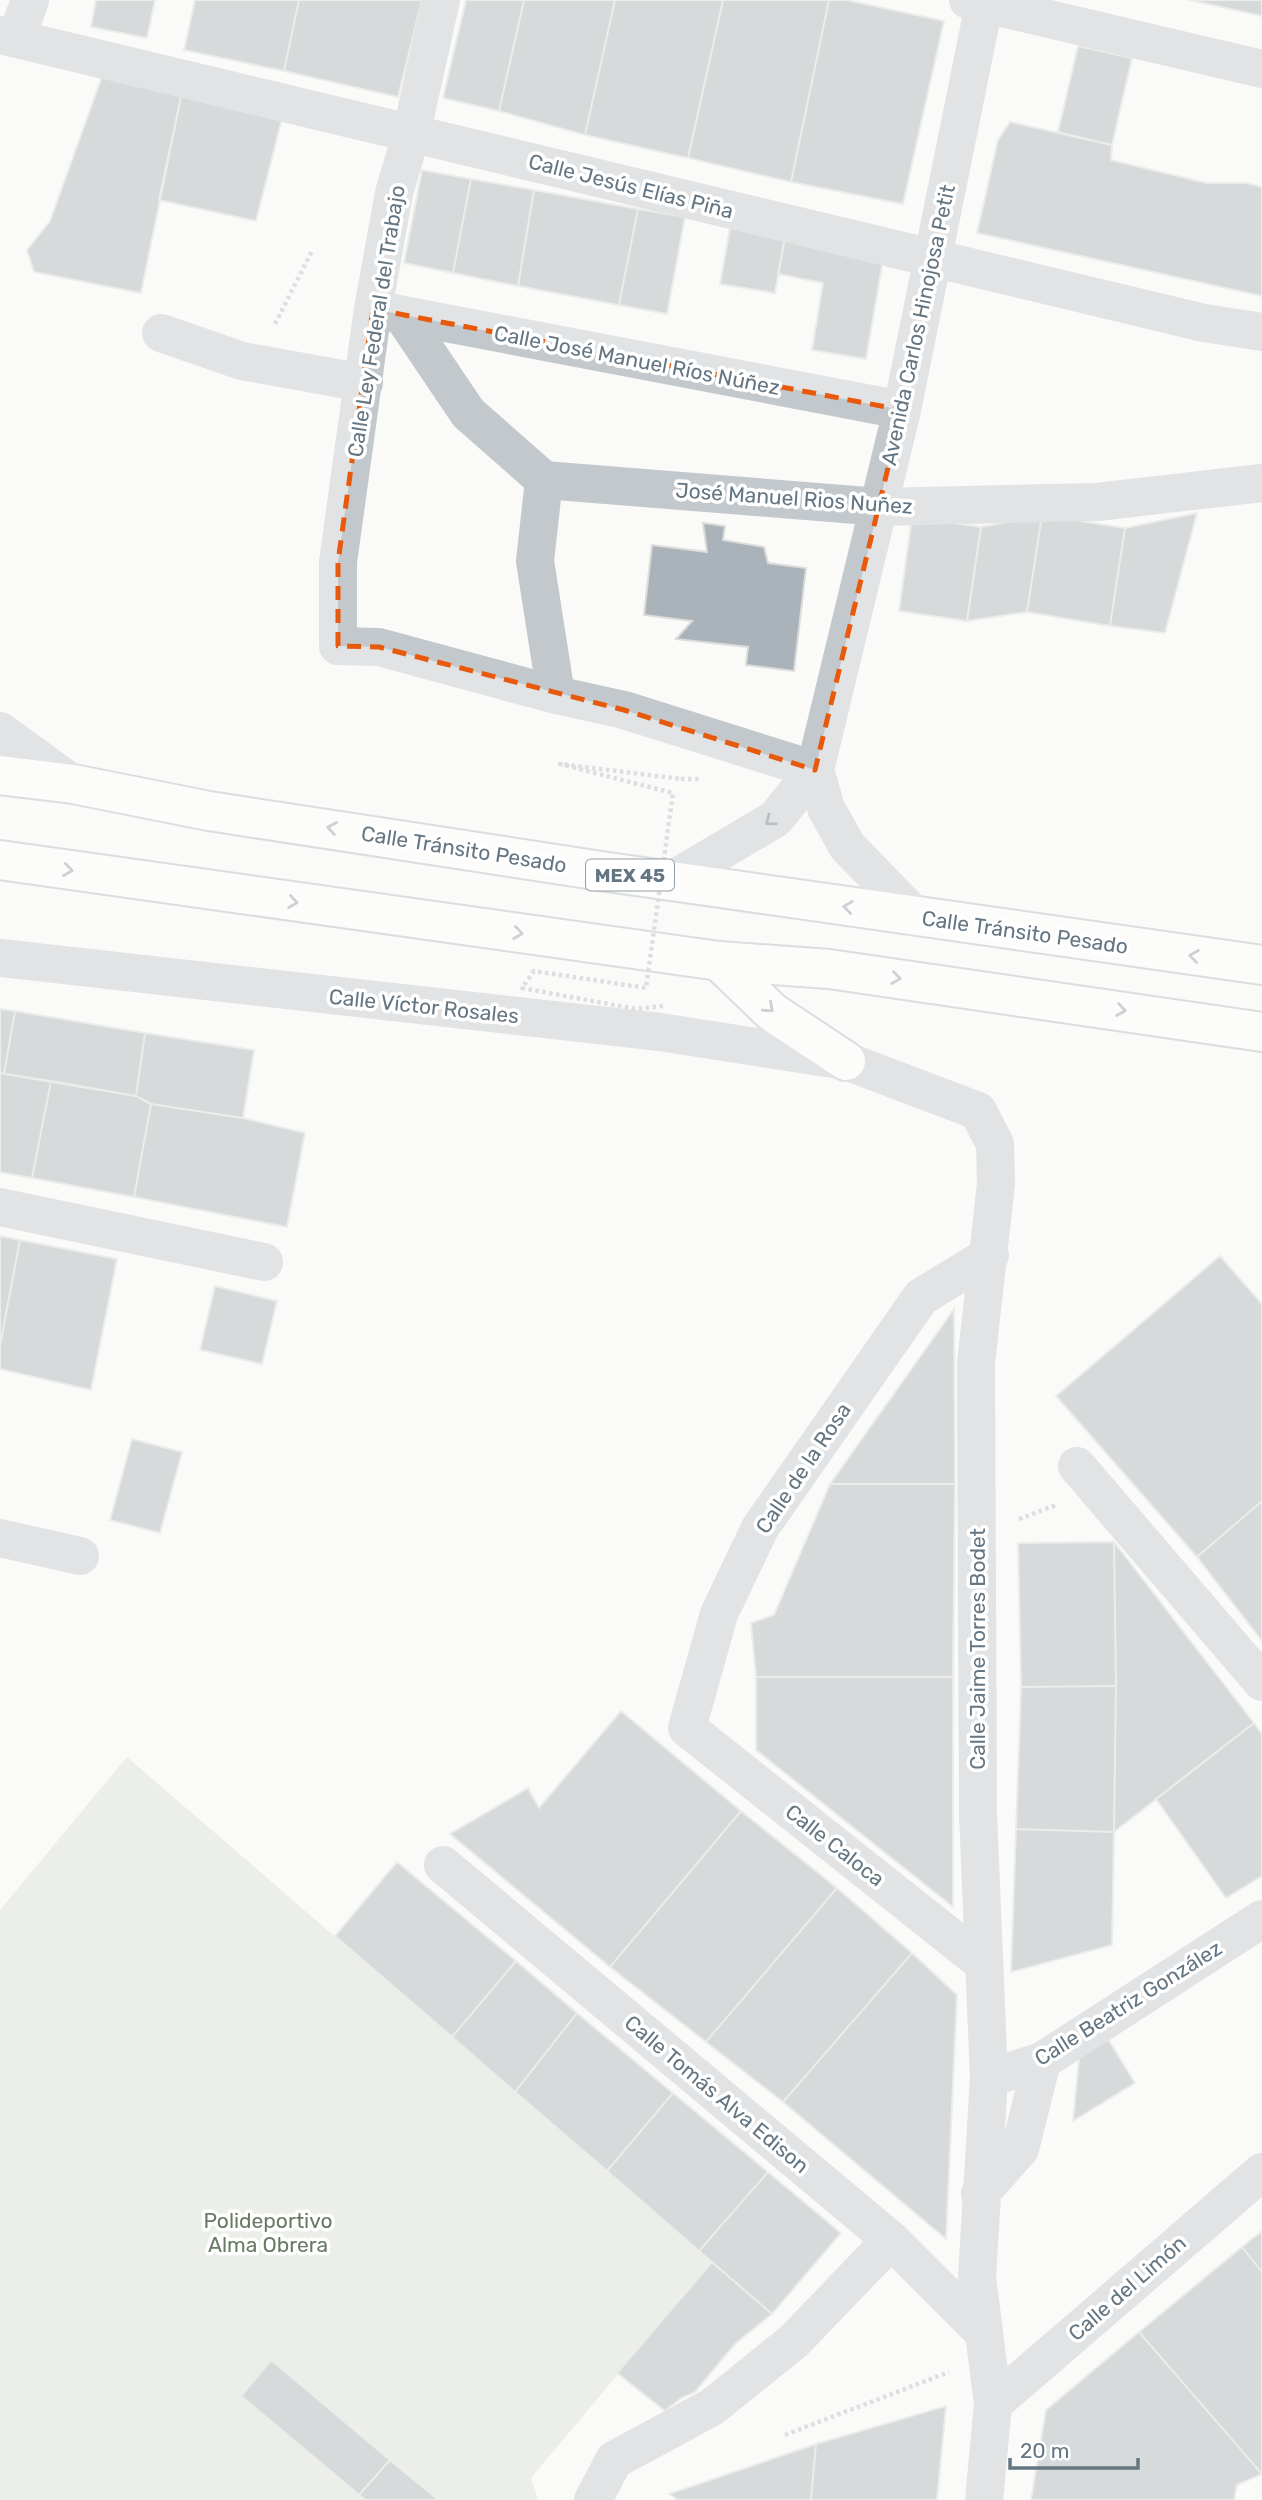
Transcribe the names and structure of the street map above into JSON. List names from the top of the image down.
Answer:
{
  "streets": {
    "main road": ["Calle Tránsito Pesado", "MEX 45"],
    "street": [
      "Calle Jesús Elías Piña",
      "Calle Ley Federal del Trabajo",
      "Avenida Carlos Hinojosa Petit",
      "Calle José Manuel Ríos Núñez",
      "José Manuel Rios Nuñez",
      "Calle Víctor Rosales",
      "Calle de la Rosa",
      "Calle Jaime Torres Bodet",
      "Calle Caloca",
      "Calle Beatriz González",
      "Calle Tomás Alva Edison",
      "Calle del Limón"
    ]
  },
  "crossings": [
    ["Calle Jesús Elías Piña", "Calle Ley Federal del Trabajo"],
    ["Calle Jesús Elías Piña", "Avenida Carlos Hinojosa Petit"],
    ["Calle Ley Federal del Trabajo", "Calle José Manuel Ríos Núñez"],
    ["Avenida Carlos Hinojosa Petit", "Calle José Manuel Ríos Núñez"],
    ["Avenida Carlos Hinojosa Petit", "José Manuel Rios Nuñez"],
    ["Calle Víctor Rosales", "Calle Jaime Torres Bodet"],
    ["Calle de la Rosa", "Calle Jaime Torres Bodet"],
    ["Calle de la Rosa", "Calle Caloca"],
    ["Calle Jaime Torres Bodet", "Calle Caloca"],
    ["Calle Jaime Torres Bodet", "Calle Beatriz González"],
    ["Calle Jaime Torres Bodet", "Calle Tomás Alva Edison"],
    ["Calle Jaime Torres Bodet", "Calle del Limón"]
  ],
  "parks": ["Polideportivo Alma Obrera"],
  "scale_bar": "20 m"
}
